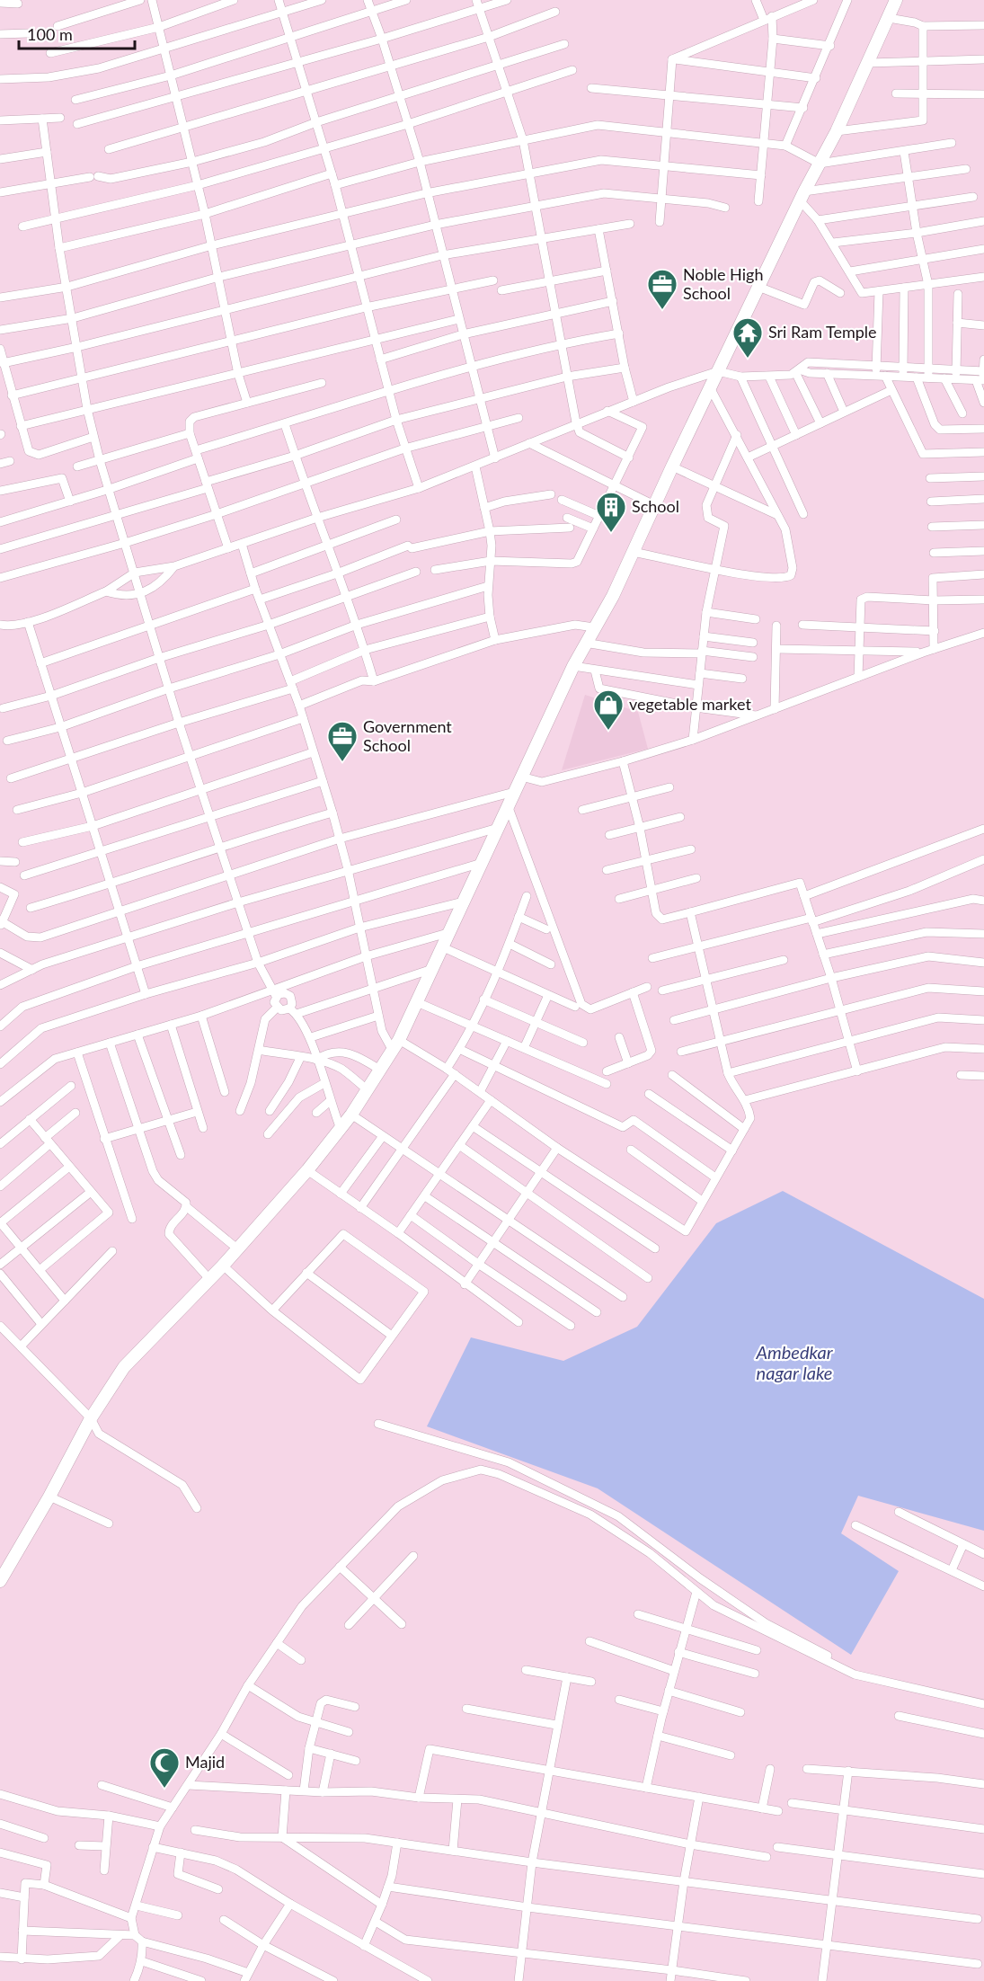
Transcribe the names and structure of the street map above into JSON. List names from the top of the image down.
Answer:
{
  "water": ["Ambedkar nagar lake"],
  "places": {
    "office": ["Noble High School", "Government School"],
    "temple": ["Sri Ram Temple"],
    "building": ["School"],
    "shop": ["vegetable market"],
    "mosque": ["Majid"]
  },
  "scale_bar": "100 m"
}
